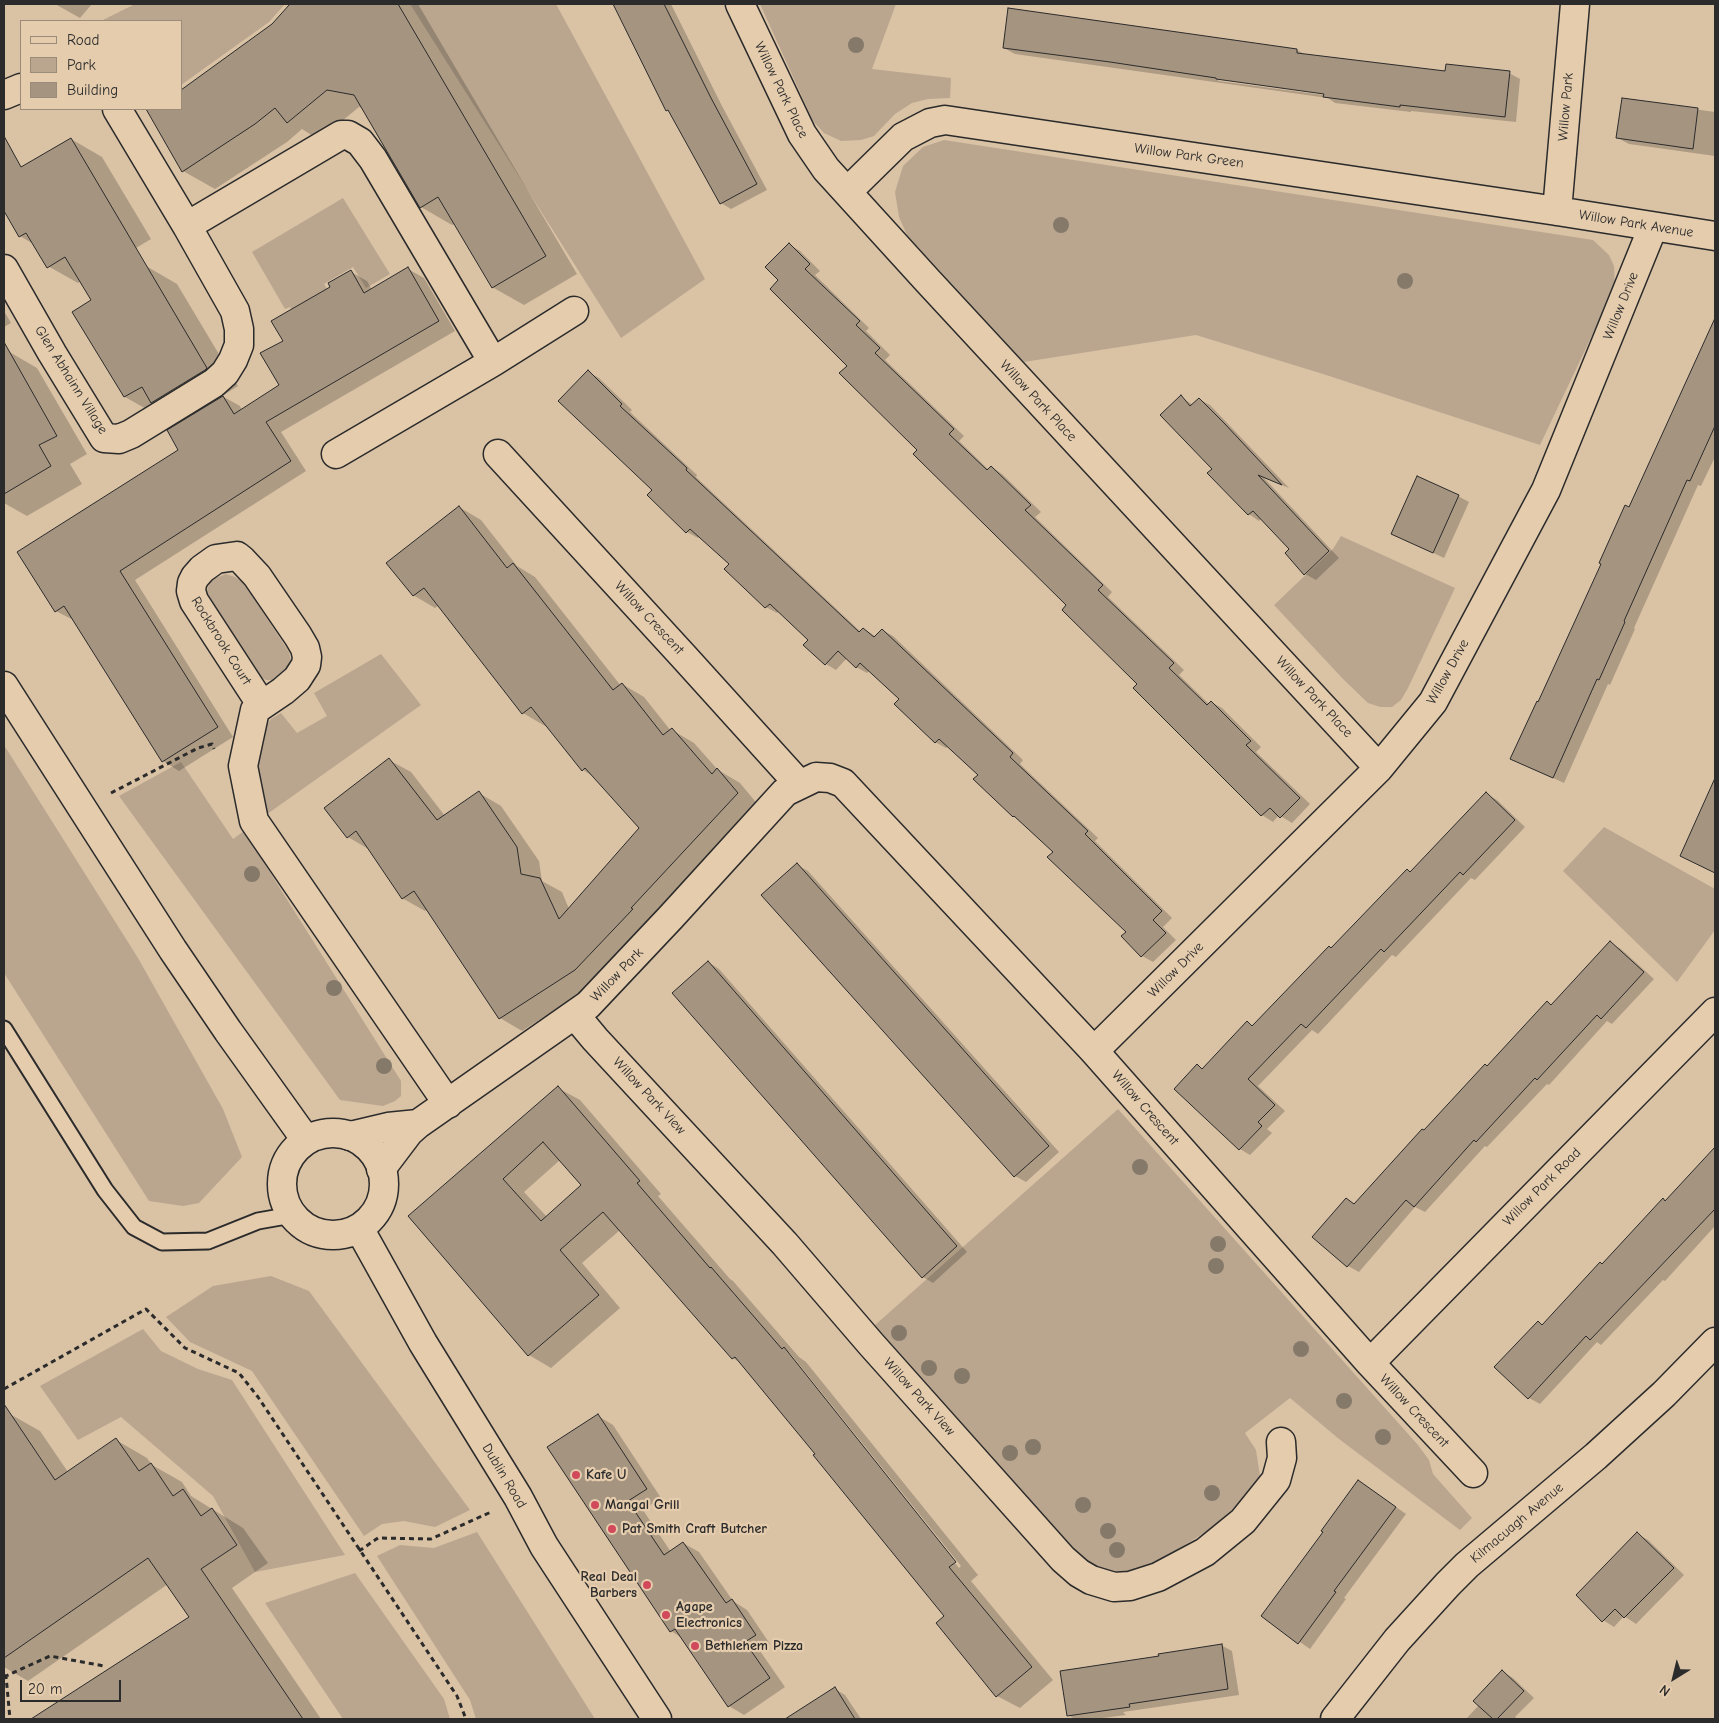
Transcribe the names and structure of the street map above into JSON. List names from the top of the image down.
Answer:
{
  "streets": {
    "street": [
      "Willow Park Place",
      "Willow Park",
      "Willow Park Green",
      "Willow Park Avenue",
      "Willow Drive",
      "Glen Abhainn Village",
      "Willow Crescent",
      "Rockbrook Court",
      "Willow Park View",
      "Willow Park Road",
      "Dublin Road",
      "Kilmacuagh Avenue"
    ]
  },
  "crossings": [
    ["Willow Park Place", "Willow Park Green"],
    ["Willow Park Place", "Willow Drive"],
    ["Willow Park", "Willow Park Green"],
    ["Willow Park", "Willow Park Avenue"],
    ["Willow Park", "Willow Crescent"],
    ["Willow Park", "Willow Park View"],
    ["Willow Park Green", "Willow Park Avenue"],
    ["Willow Park Avenue", "Willow Drive"],
    ["Willow Drive", "Willow Crescent"],
    ["Willow Crescent", "Willow Park Road"]
  ],
  "places": [
    "Kafe U",
    "Mangal Grill",
    "Pat Smith Craft Butcher",
    "Real Deal Barbers",
    "Agape Electronics",
    "Bethlehem Pizza"
  ],
  "legend": ["Road", "Park", "Building"],
  "scale_bar": "20 m",
  "north": "bottom left"
}
